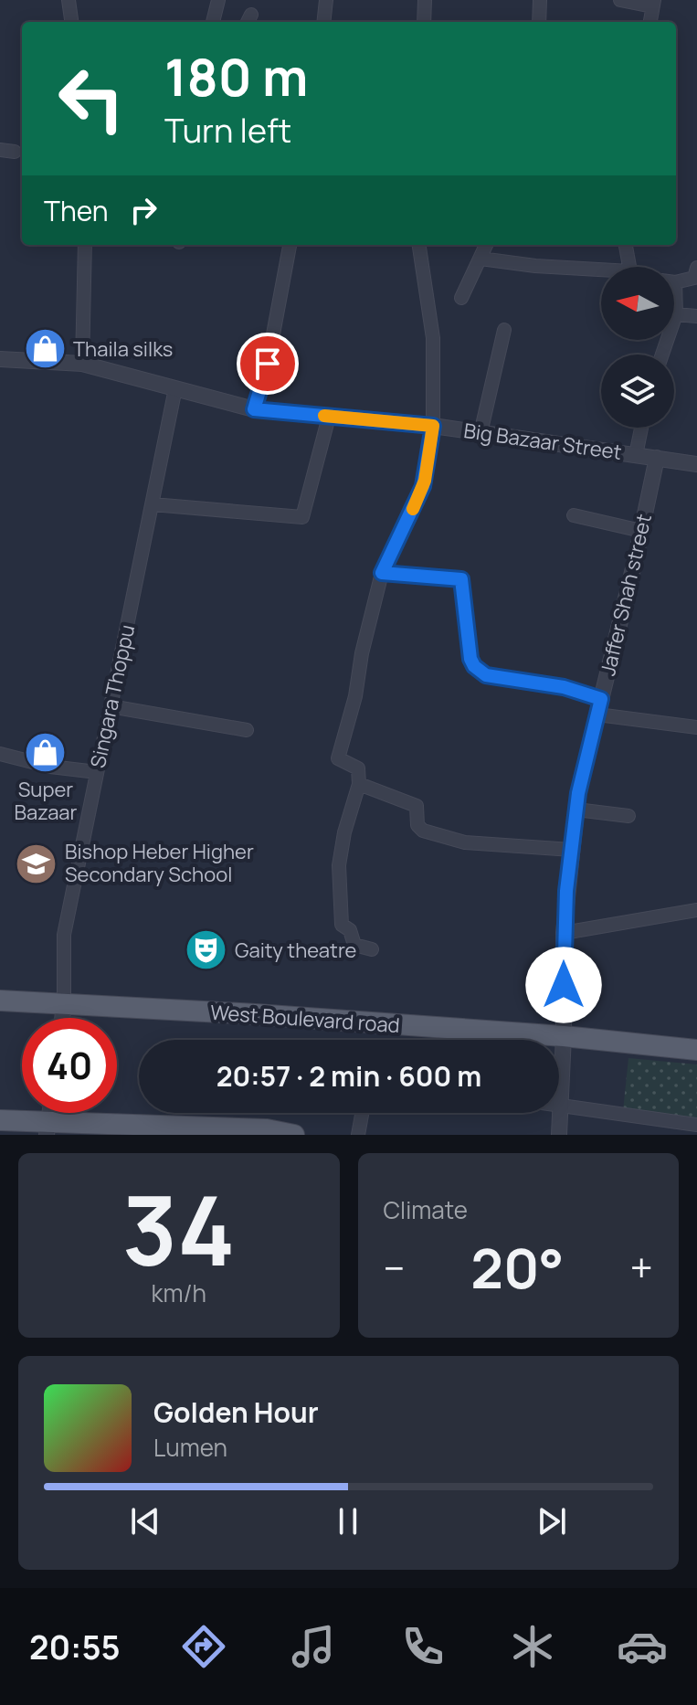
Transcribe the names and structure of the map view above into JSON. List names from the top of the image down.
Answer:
{
  "streets": {
    "main road": ["West Boulevard road"],
    "street": ["Big Bazaar Street", "Jaffer Shah street", "Singara Thoppu"]
  },
  "crossings": [
    ["Big Bazaar Street", "Jaffer Shah street"],
    ["Big Bazaar Street", "Singara Thoppu"],
    ["Jaffer Shah street", "West Boulevard road"],
    ["Singara Thoppu", "West Boulevard road"]
  ],
  "places": {
    "shop": ["Thaila silks", "Super Bazaar"],
    "school or university": ["Bishop Heber Higher Secondary School"],
    "theatre": ["Gaity theatre"]
  },
  "north": "left",
  "page": {
    "turn": ["180 m", "Turn left"],
    "then": "Then",
    "limit": "40",
    "trip": "20:57 · 2 min · 600 m",
    "tile": [
      ["34", "km/h"],
      "Climate"
    ],
    "heat": ["−", "20°", "+"],
    "song": ["Golden Hour", "Lumen"],
    "tabs": "20:55"
  }
}
